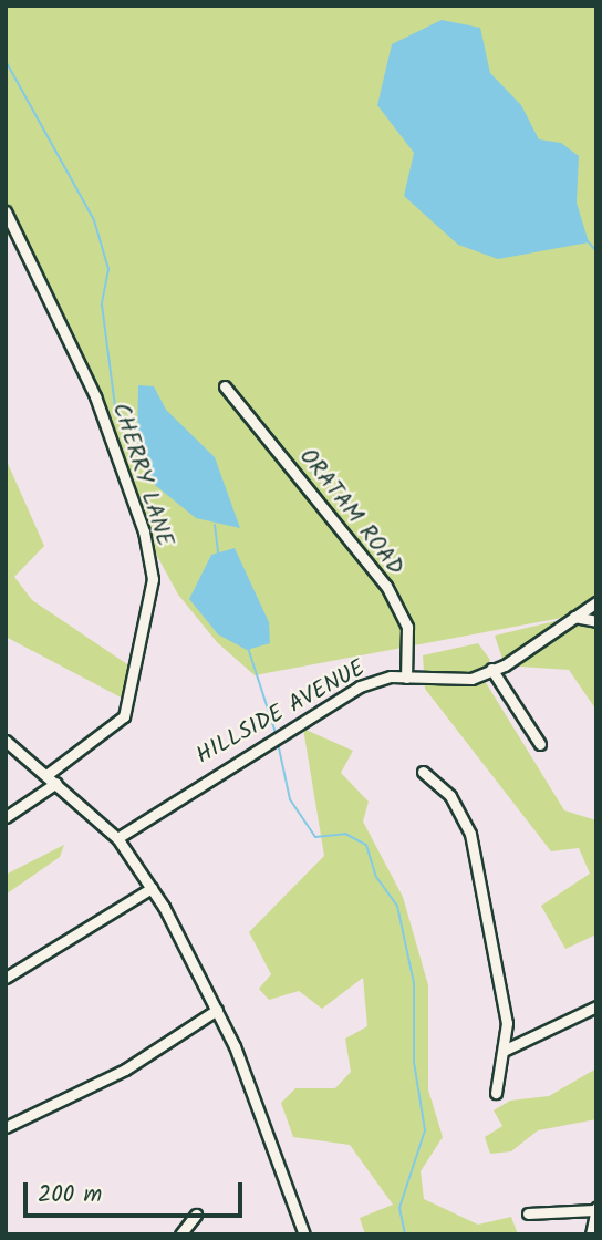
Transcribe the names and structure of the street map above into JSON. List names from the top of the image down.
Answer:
{
  "streets": {
    "street": ["CHERRY LANE", "ORATAM ROAD", "HILLSIDE AVENUE"]
  },
  "crossings": [
    ["ORATAM ROAD", "HILLSIDE AVENUE"]
  ],
  "scale_bar": "200 m"
}
